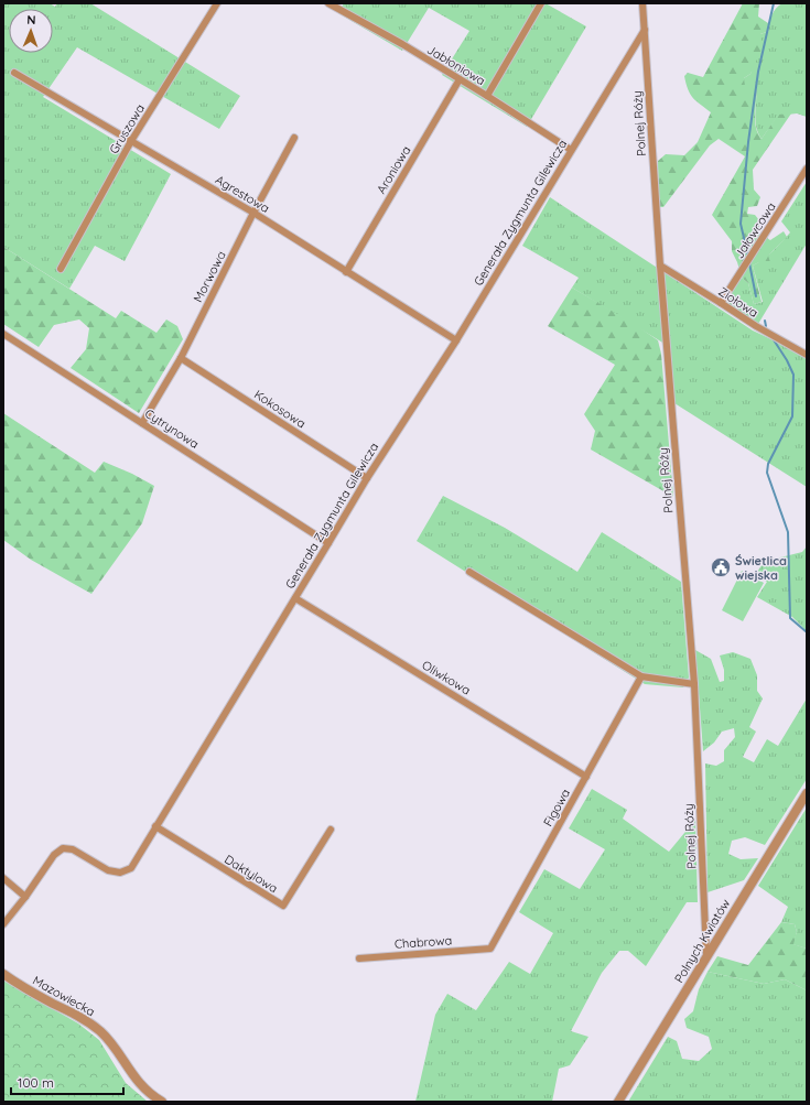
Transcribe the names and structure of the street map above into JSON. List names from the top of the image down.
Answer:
{
  "streets": {
    "street": [
      "Jabłoniowa",
      "Polnej Róży",
      "Gruszowa",
      "Aroniowa",
      "Agrestowa",
      "Generała Zygmunta Gilewicza",
      "Jałowcowa",
      "Morwowa",
      "Ziołowa",
      "Kokosowa",
      "Cytrynowa",
      "Oliwkowa",
      "Figowa",
      "Daktylowa",
      "Polnych Kwiatów",
      "Chabrowa",
      "Mazowiecka"
    ]
  },
  "crossings": [
    ["Jabłoniowa", "Aroniowa"],
    ["Jabłoniowa", "Generała Zygmunta Gilewicza"],
    ["Polnej Róży", "Generała Zygmunta Gilewicza"],
    ["Polnej Róży", "Ziołowa"],
    ["Polnej Róży", "Polnych Kwiatów"],
    ["Gruszowa", "Agrestowa"],
    ["Aroniowa", "Agrestowa"],
    ["Agrestowa", "Generała Zygmunta Gilewicza"],
    ["Agrestowa", "Morwowa"],
    ["Generała Zygmunta Gilewicza", "Kokosowa"],
    ["Generała Zygmunta Gilewicza", "Cytrynowa"],
    ["Generała Zygmunta Gilewicza", "Oliwkowa"],
    ["Generała Zygmunta Gilewicza", "Daktylowa"],
    ["Jałowcowa", "Ziołowa"],
    ["Morwowa", "Kokosowa"],
    ["Morwowa", "Cytrynowa"],
    ["Oliwkowa", "Figowa"],
    ["Figowa", "Chabrowa"]
  ],
  "places": {
    "public building": ["Świetlica wiejska"]
  },
  "scale_bar": "100 m",
  "north": "top"
}
